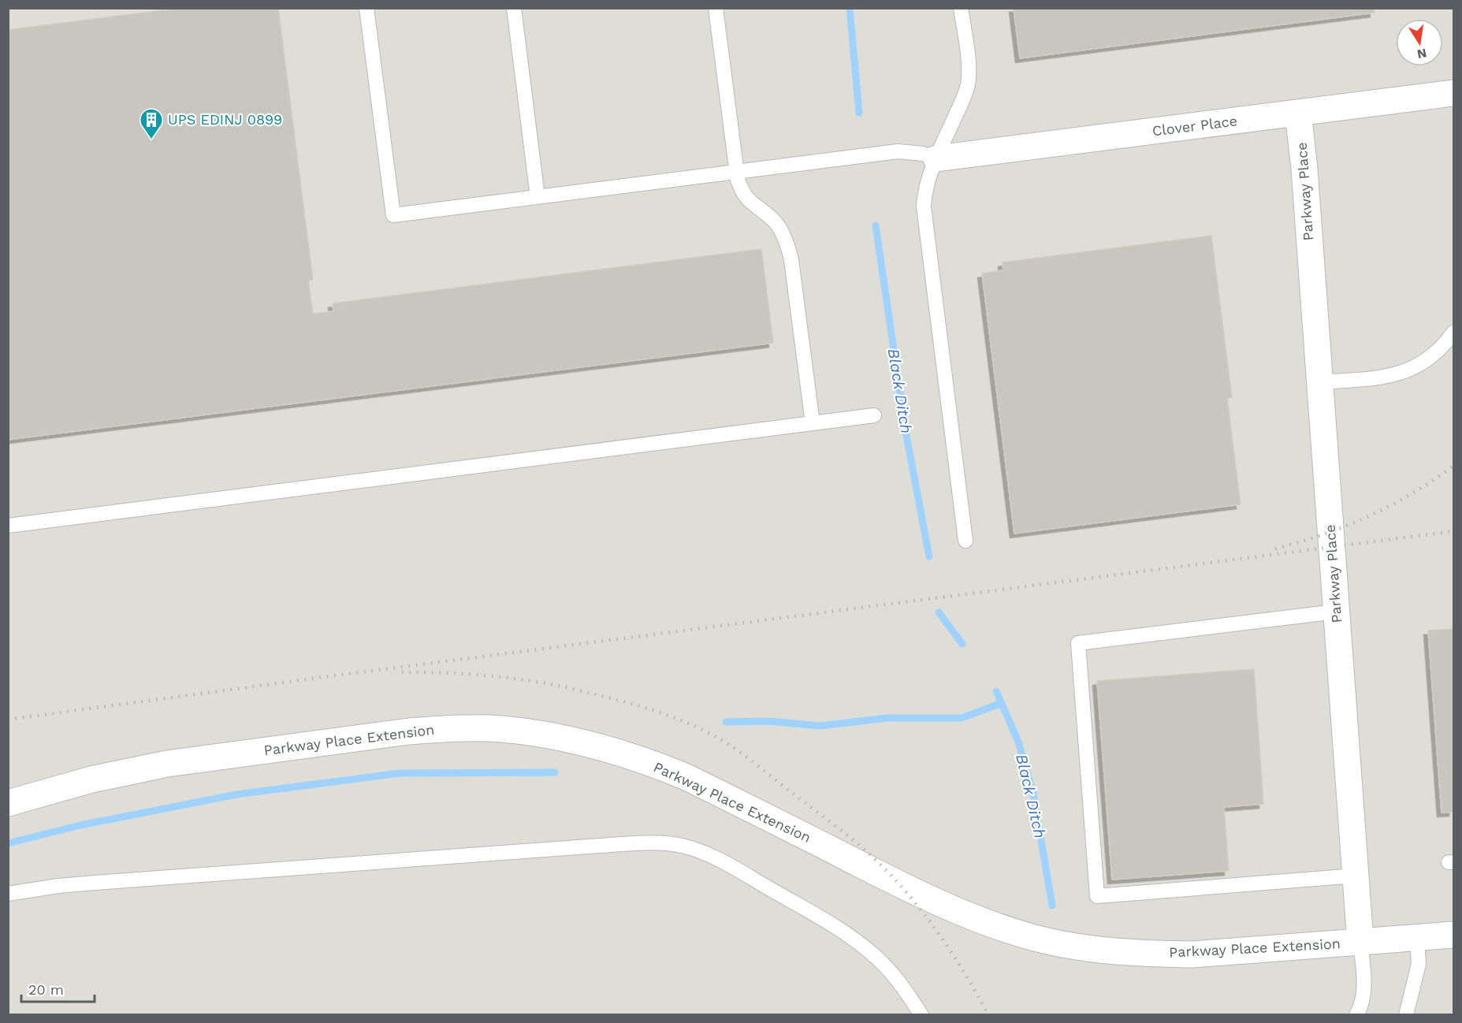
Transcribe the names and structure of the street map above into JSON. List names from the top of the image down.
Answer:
{
  "streets": {
    "main road": ["Clover Place", "Parkway Place", "Parkway Place Extension"]
  },
  "crossings": [
    ["Clover Place", "Parkway Place"],
    ["Parkway Place", "Parkway Place Extension"]
  ],
  "water": ["Black Ditch"],
  "places": {
    "building": ["UPS EDINJ 0899"]
  },
  "scale_bar": "20 m",
  "north": "bottom"
}
